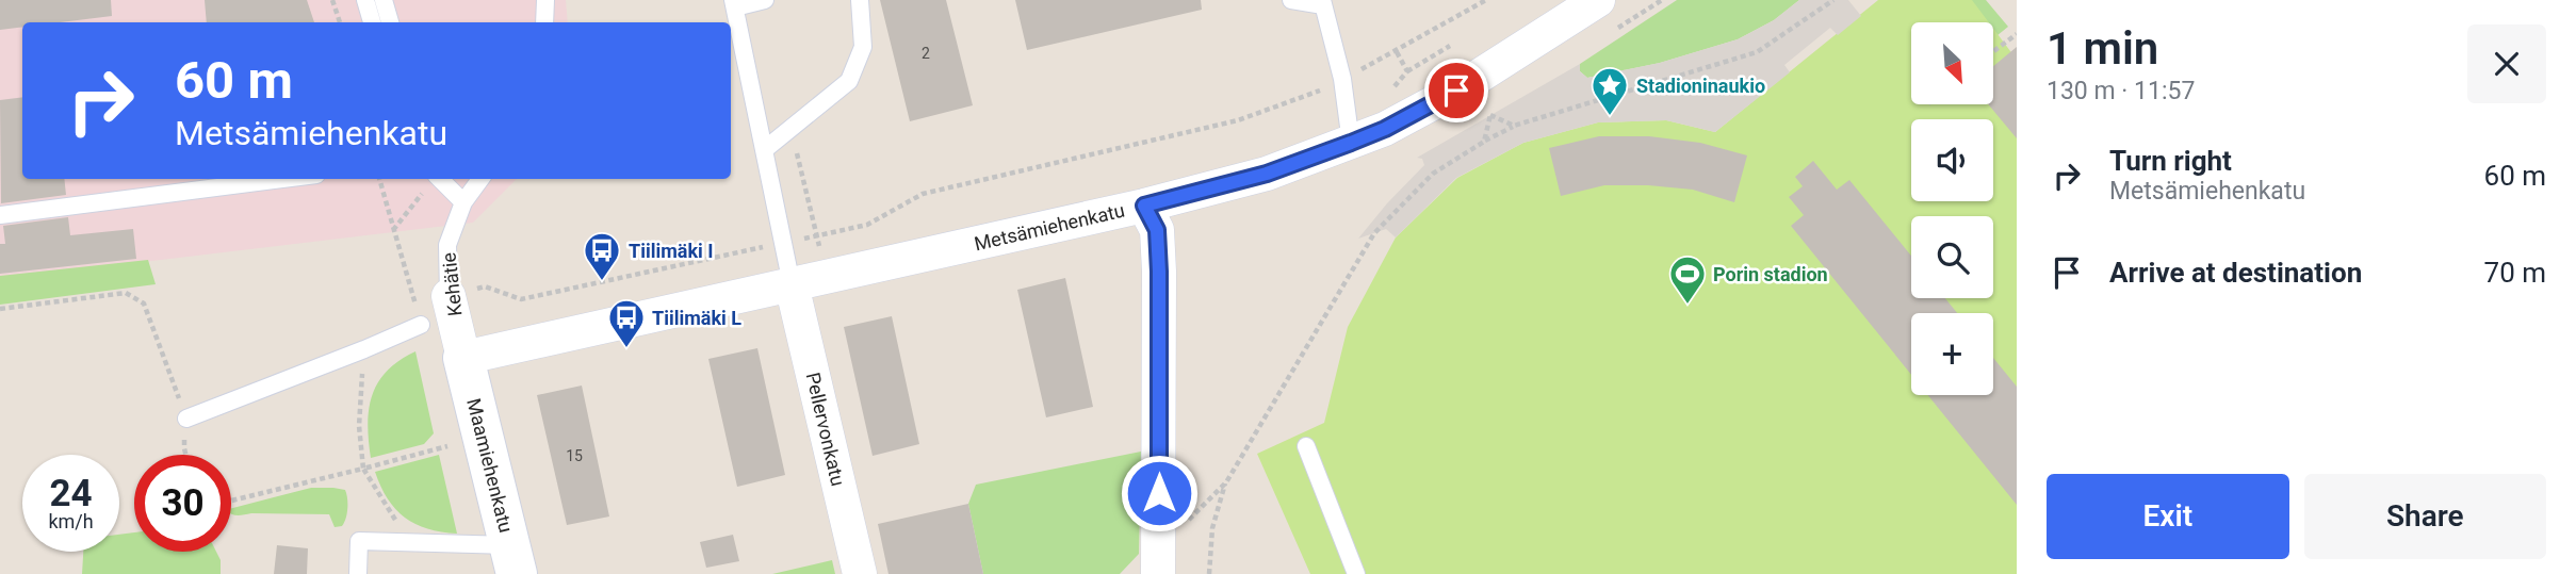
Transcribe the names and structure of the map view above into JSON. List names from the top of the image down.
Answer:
{
  "streets": {
    "main road": ["Maamiehenkatu"],
    "street": ["Metsämiehenkatu", "Kehätie", "Pellervonkatu"]
  },
  "crossings": [
    ["Metsämiehenkatu", "Kehätie"],
    ["Metsämiehenkatu", "Pellervonkatu"],
    ["Metsämiehenkatu", "Maamiehenkatu"],
    ["Kehätie", "Maamiehenkatu"]
  ],
  "places": {
    "place": ["Stadioninaukio"],
    "bus stop": ["Tiilimäki I", "Tiilimäki L"],
    "sports": ["Porin stadion"]
  },
  "house_numbers": ["2", "15"],
  "north": "bottom right",
  "page": {
    "heading": ["1 min", "130 m · 11:57"],
    "map_buttons": "+",
    "turn": ["60 m", "Metsämiehenkatu"],
    "list": [
      {
        "name": "Turn right",
        "note": "Metsämiehenkatu",
        "value": "60 m"
      },
      {
        "name": "Arrive at destination",
        "value": "70 m"
      }
    ],
    "speed": "24 km/h",
    "limit": "30",
    "buttons": ["Exit", "Share"]
  }
}
